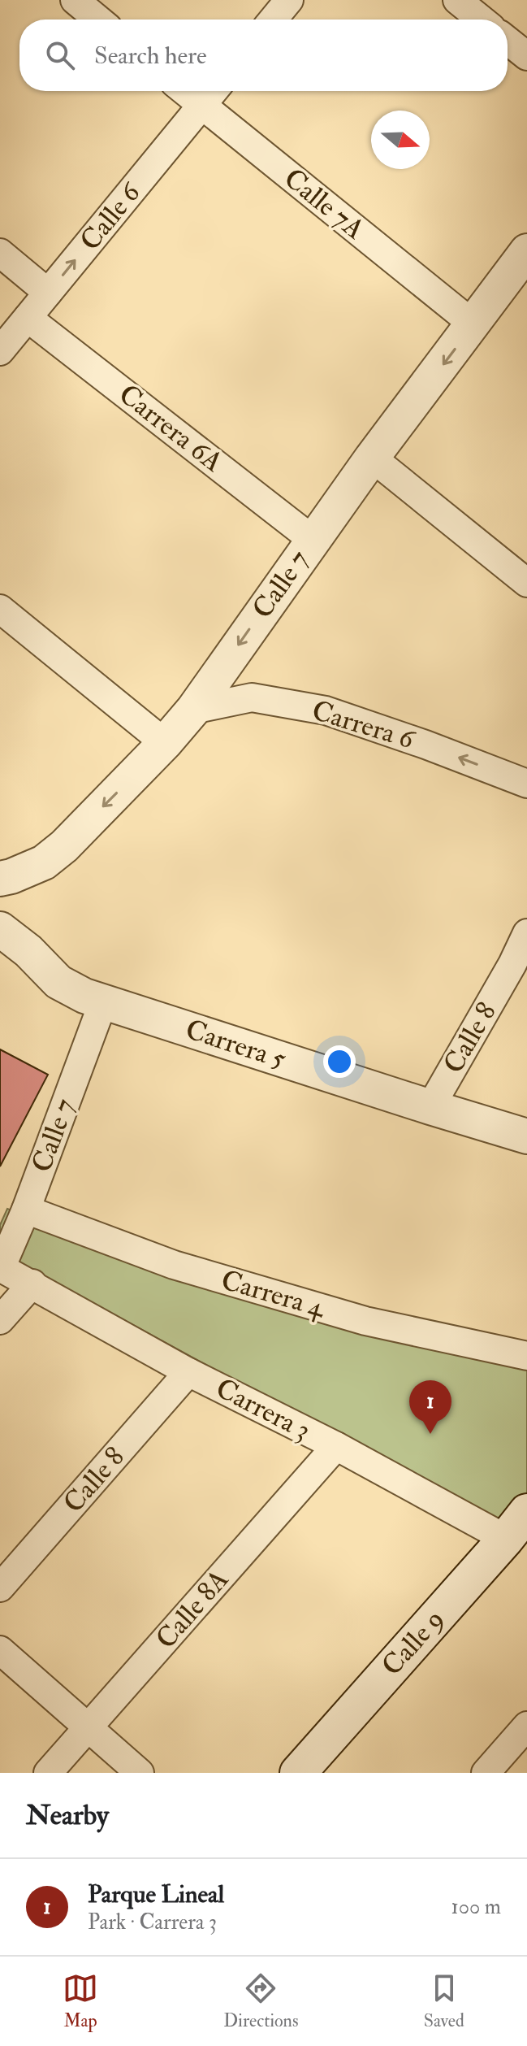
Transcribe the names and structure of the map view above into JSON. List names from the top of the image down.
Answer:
{
  "streets": {
    "main road": ["Calle 9"],
    "street": [
      "Calle 7A",
      "Calle 6",
      "Carrera 6A",
      "Calle 7",
      "Carrera 6",
      "Calle 8",
      "Carrera 5",
      "Carrera 4",
      "Carrera 3",
      "Calle 8A"
    ]
  },
  "crossings": [
    ["Calle 7A", "Calle 6"],
    ["Calle 7A", "Calle 7"],
    ["Calle 6", "Carrera 6A"],
    ["Carrera 6A", "Calle 7"],
    ["Calle 7", "Carrera 6"],
    ["Calle 7", "Carrera 5"],
    ["Calle 7", "Carrera 4"],
    ["Calle 7", "Carrera 3"],
    ["Calle 8", "Carrera 5"],
    ["Calle 8", "Carrera 3"],
    ["Carrera 3", "Calle 8A"],
    ["Carrera 3", "Calle 9"]
  ],
  "one_way": ["Calle 6", "Calle 7"],
  "north": "right",
  "page": {
    "search": "Search here",
    "pins": "1",
    "heading": "Nearby",
    "list": [
      {
        "mark": "1",
        "name": "Parque Lineal",
        "note": "Park · Carrera 3",
        "value": "100 m"
      }
    ],
    "nav": ["Map", "Directions", "Saved"]
  }
}
